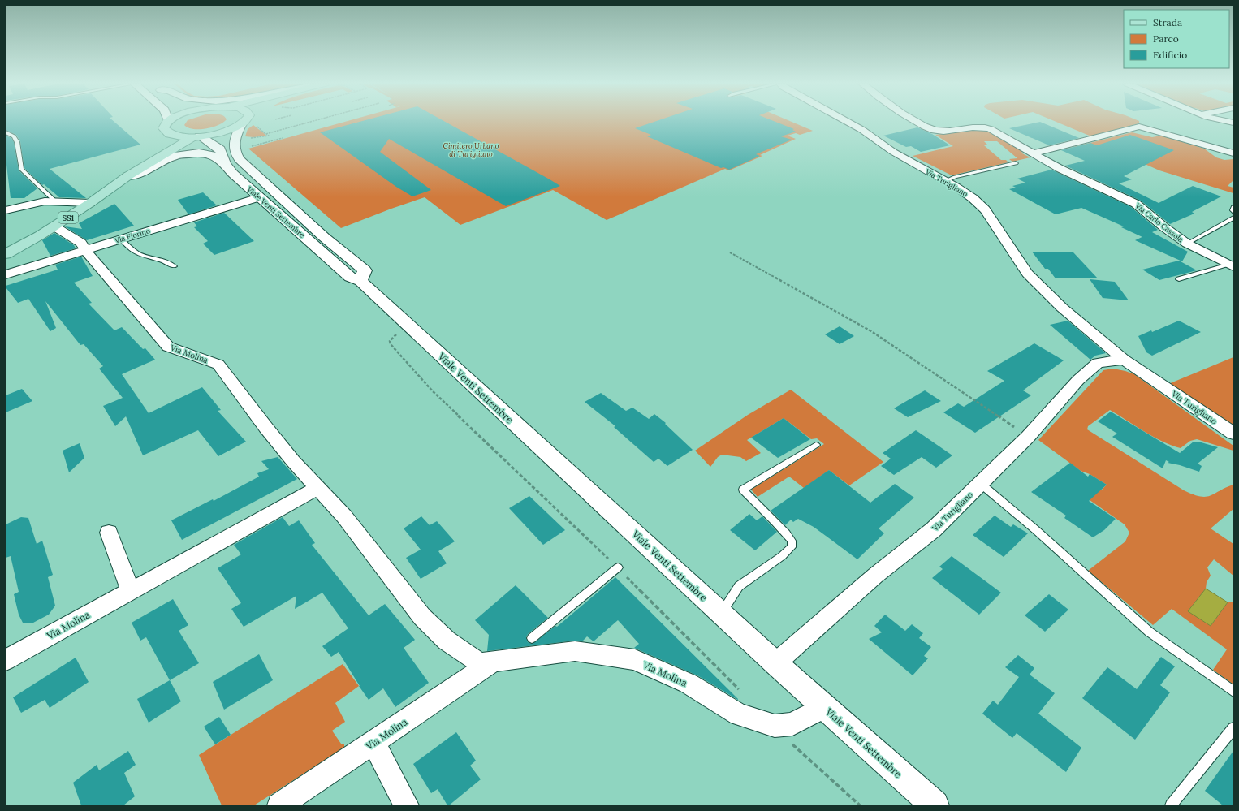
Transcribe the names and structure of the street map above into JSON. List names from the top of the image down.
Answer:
{
  "streets": {
    "main road": ["Viale Venti Settembre", "SS1"],
    "street": [
      "Via Turigliano",
      "Via Carlo Cassola",
      "Via Fiorino",
      "Via Molina"
    ]
  },
  "crossings": [
    ["Via Turigliano", "Viale Venti Settembre"],
    ["Viale Venti Settembre", "SS1"],
    ["Viale Venti Settembre", "Via Fiorino"],
    ["Viale Venti Settembre", "Via Molina"],
    ["SS1", "Via Molina"],
    ["Via Fiorino", "Via Molina"]
  ],
  "parks": ["Cimitero Urbano di Turigliano"],
  "legend": ["Strada", "Parco", "Edificio"]
}
